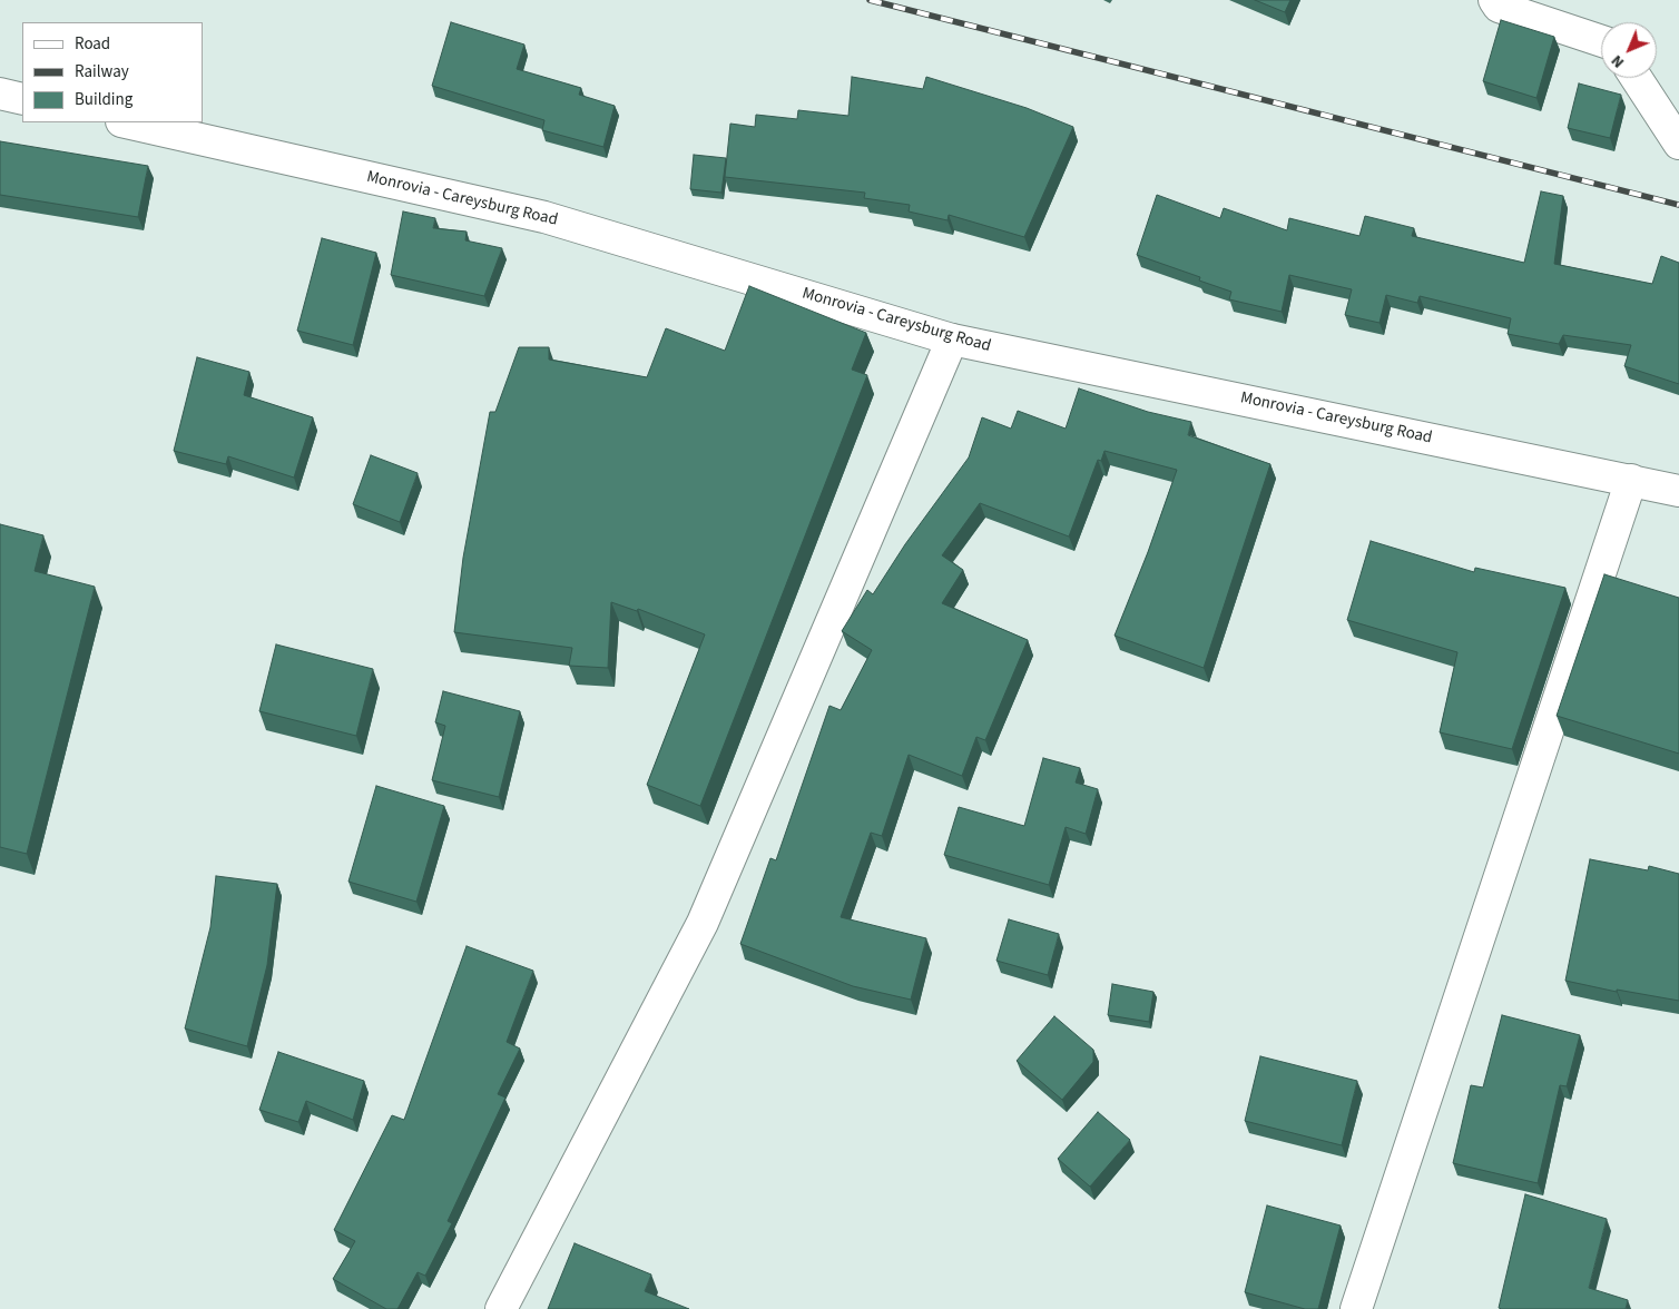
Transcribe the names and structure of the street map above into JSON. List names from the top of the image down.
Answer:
{
  "streets": {
    "street": ["Monrovia - Careysburg Road"]
  },
  "legend": ["Road", "Railway", "Building"],
  "north": "bottom left"
}
